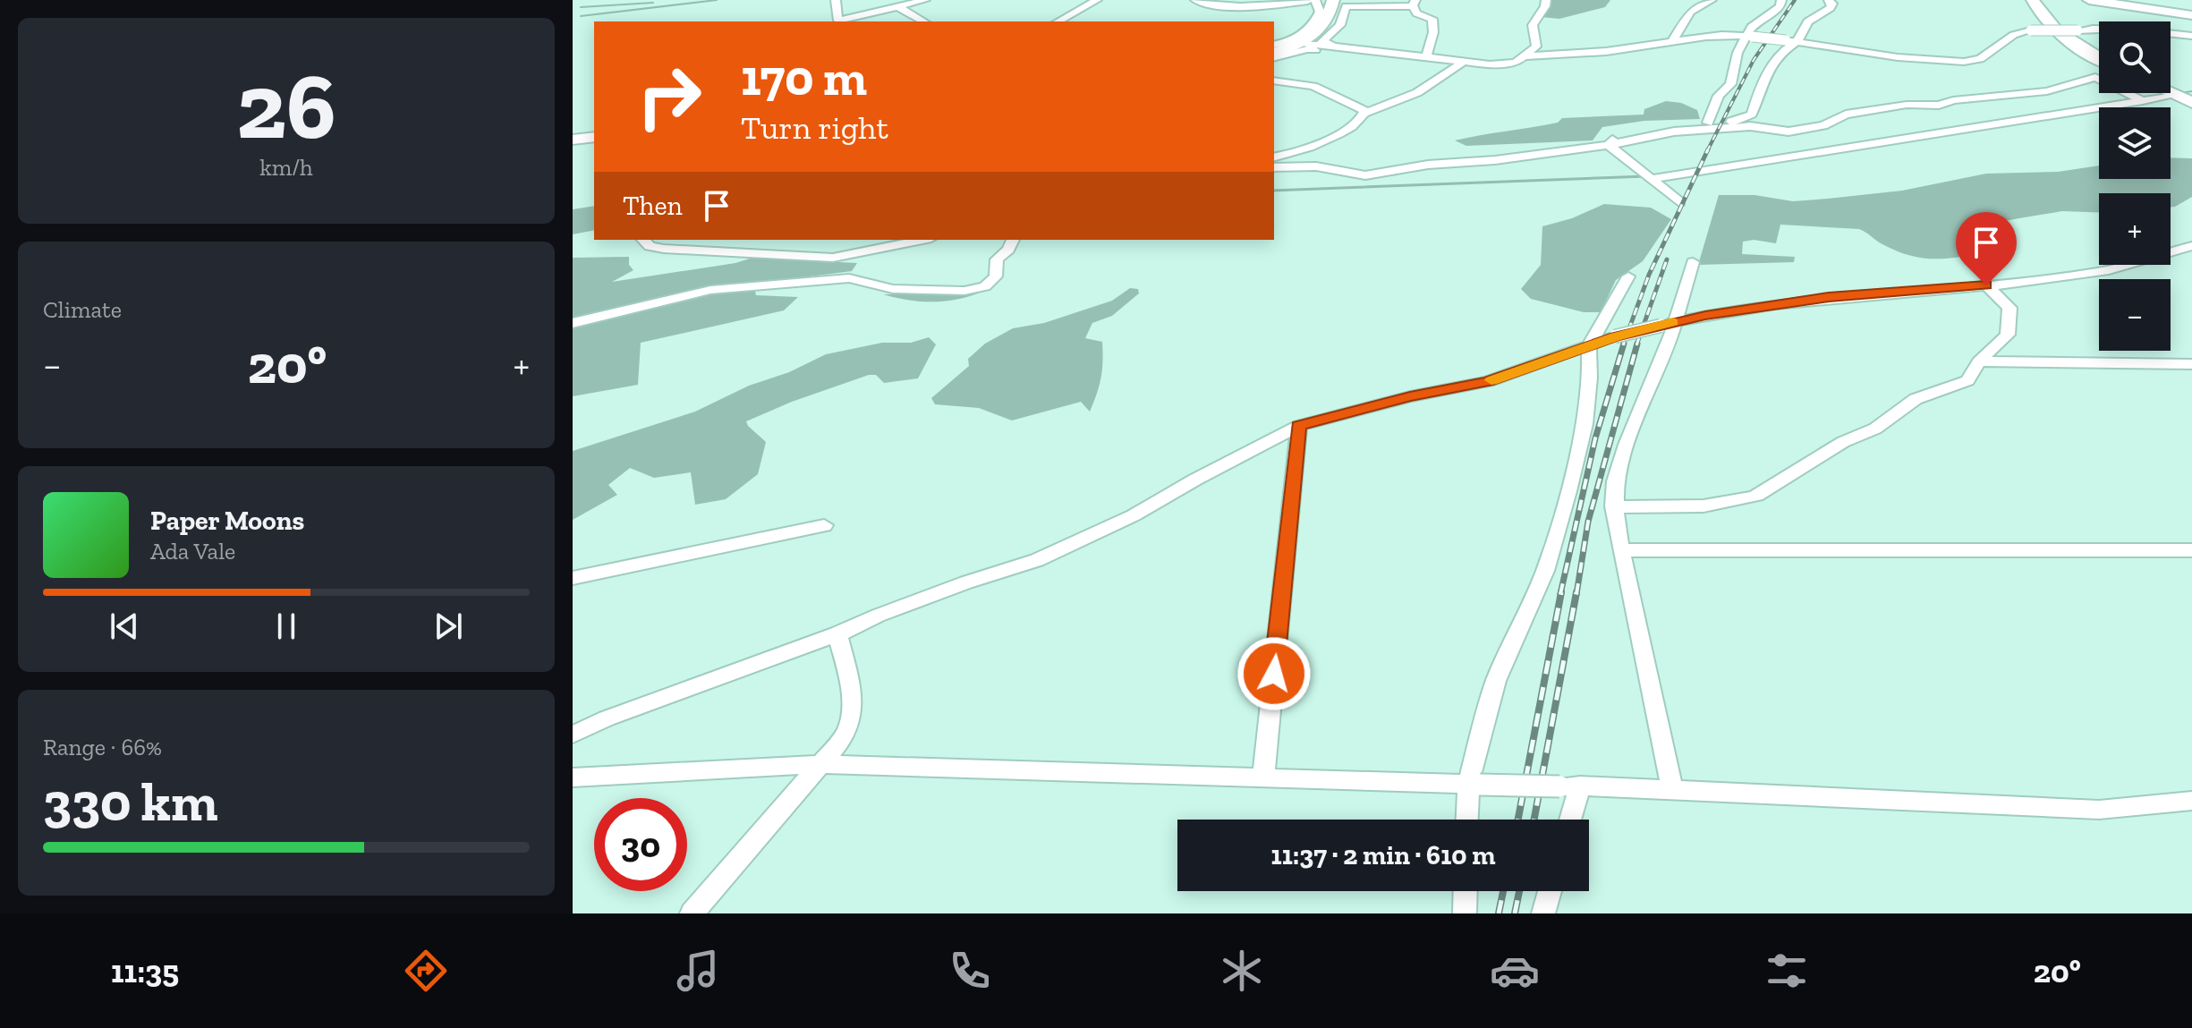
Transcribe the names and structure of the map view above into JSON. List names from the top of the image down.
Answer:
{
  "page": {
    "tile": [
      ["26", "km/h"],
      "Climate",
      ["Range · 66%", "330 km"]
    ],
    "map_buttons": ["+", "−"],
    "turn": ["170 m", "Turn right"],
    "then": "Then",
    "heat": ["−", "20°", "+"],
    "song": ["Paper Moons", "Ada Vale"],
    "limit": "30",
    "trip": "11:37 · 2 min · 610 m",
    "tabs": ["11:35", "20°"]
  }
}
